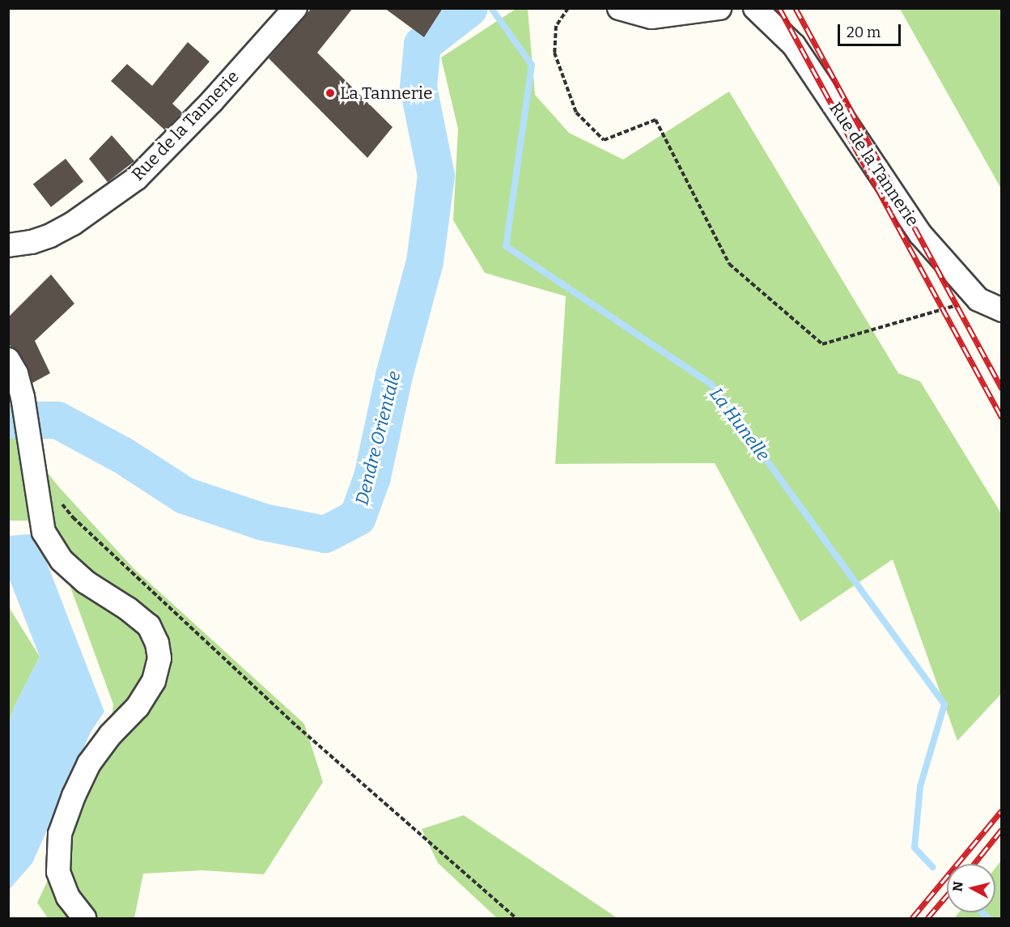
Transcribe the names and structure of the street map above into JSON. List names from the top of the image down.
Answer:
{
  "streets": {
    "street": ["Rue de la Tannerie"]
  },
  "water": ["La Hunelle", "Dendre Orientale"],
  "places": ["La Tannerie"],
  "scale_bar": "20 m",
  "north": "left"
}
